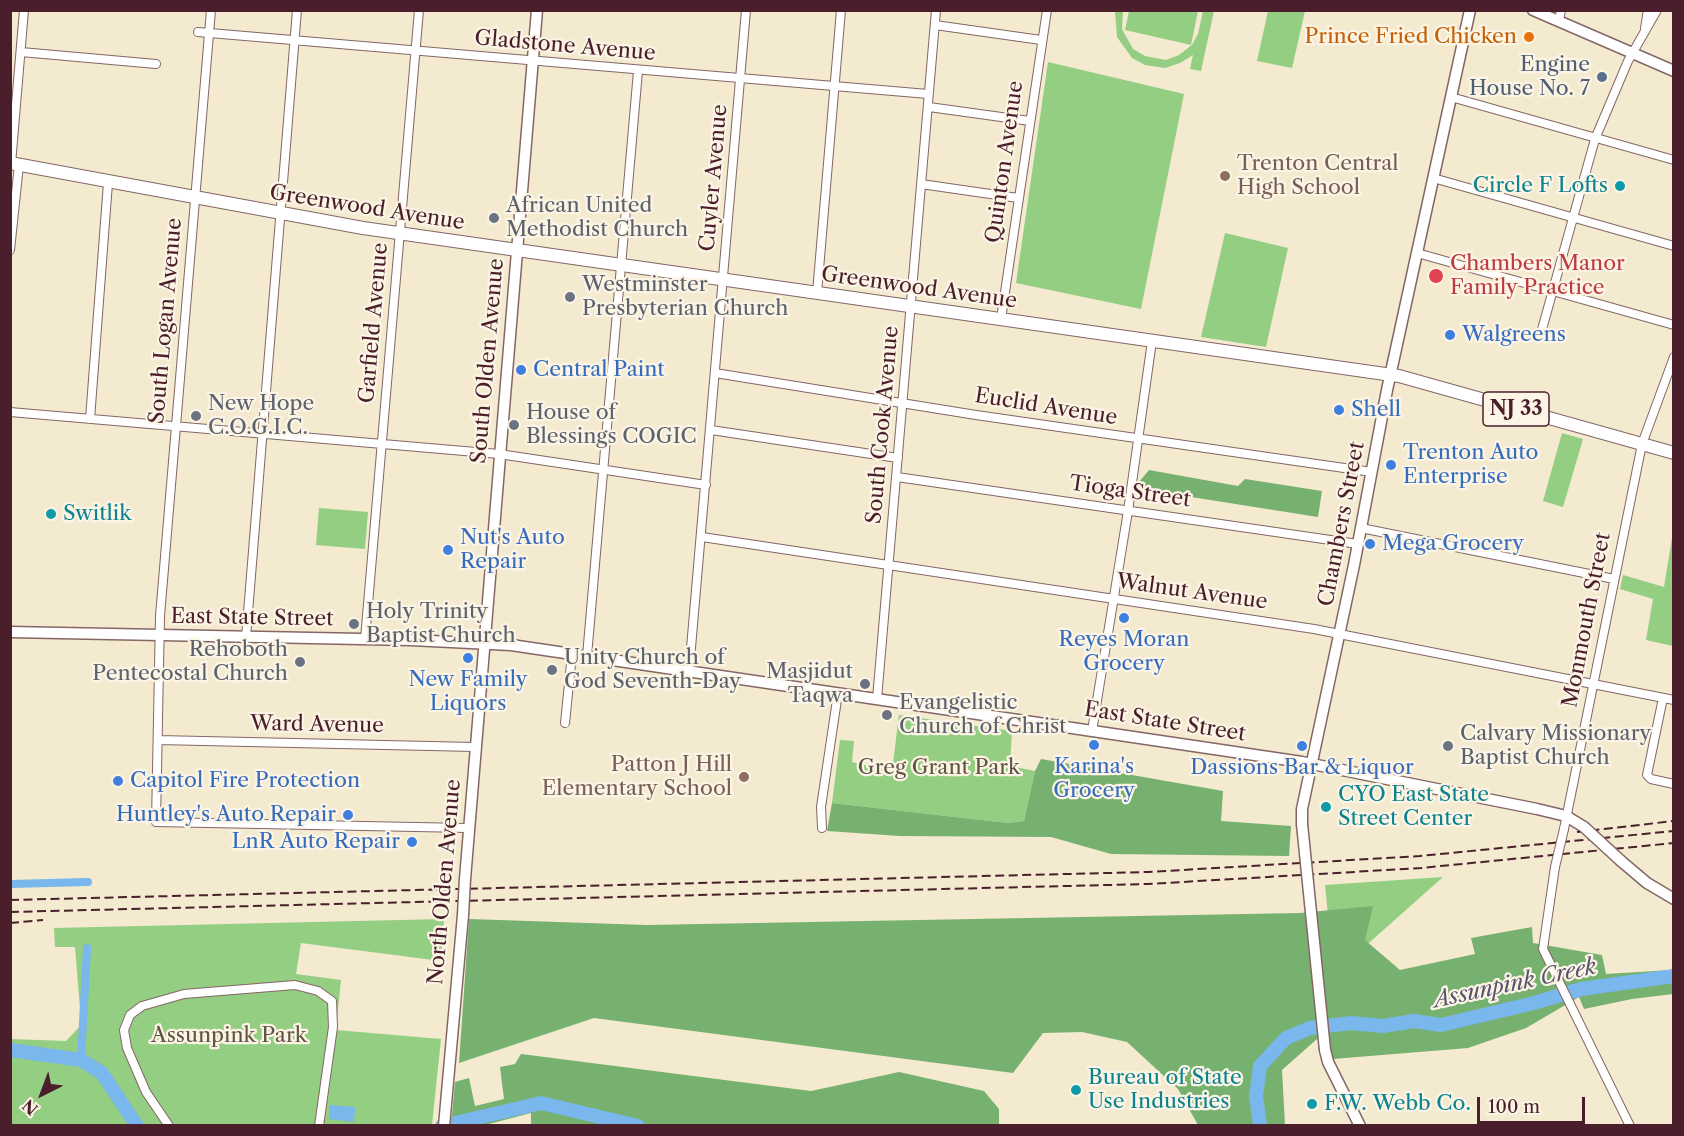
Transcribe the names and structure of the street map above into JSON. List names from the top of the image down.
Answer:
{
  "streets": {
    "main road": ["Greenwood Avenue", "NJ 33"],
    "street": [
      "Gladstone Avenue",
      "Quinton Avenue",
      "Cuyler Avenue",
      "South Logan Avenue",
      "Garfield Avenue",
      "South Olden Avenue",
      "Euclid Avenue",
      "South Cook Avenue",
      "Tioga Street",
      "Chambers Street",
      "Walnut Avenue",
      "East State Street",
      "Monmouth Street",
      "Ward Avenue",
      "North Olden Avenue"
    ]
  },
  "crossings": [
    ["Gladstone Avenue", "Cuyler Avenue"],
    ["Gladstone Avenue", "South Logan Avenue"],
    ["Gladstone Avenue", "Garfield Avenue"],
    ["Gladstone Avenue", "South Olden Avenue"],
    ["Gladstone Avenue", "South Cook Avenue"],
    ["Quinton Avenue", "Greenwood Avenue"],
    ["Cuyler Avenue", "Greenwood Avenue"],
    ["Cuyler Avenue", "Euclid Avenue"],
    ["Cuyler Avenue", "Walnut Avenue"],
    ["Cuyler Avenue", "East State Street"],
    ["Greenwood Avenue", "South Logan Avenue"],
    ["Greenwood Avenue", "Garfield Avenue"],
    ["Greenwood Avenue", "South Olden Avenue"],
    ["Greenwood Avenue", "South Cook Avenue"],
    ["Greenwood Avenue", "Chambers Street"],
    ["Greenwood Avenue", "Monmouth Street"],
    ["South Logan Avenue", "East State Street"],
    ["South Logan Avenue", "Ward Avenue"],
    ["South Logan Avenue", "North Olden Avenue"],
    ["Garfield Avenue", "East State Street"],
    ["South Olden Avenue", "East State Street"],
    ["South Olden Avenue", "North Olden Avenue"],
    ["Euclid Avenue", "South Cook Avenue"],
    ["Euclid Avenue", "Chambers Street"],
    ["South Cook Avenue", "Tioga Street"],
    ["South Cook Avenue", "Walnut Avenue"],
    ["South Cook Avenue", "East State Street"],
    ["Tioga Street", "Chambers Street"],
    ["Chambers Street", "Walnut Avenue"],
    ["Chambers Street", "East State Street"],
    ["Walnut Avenue", "Monmouth Street"],
    ["East State Street", "Monmouth Street"],
    ["East State Street", "North Olden Avenue"],
    ["Ward Avenue", "North Olden Avenue"]
  ],
  "water": ["Assunpink Creek"],
  "parks": ["Greg Grant Park", "Assunpink Park"],
  "places": [
    "Prince Fried Chicken",
    "Engine House No. 7",
    "Trenton Central High School",
    "Circle F Lofts",
    "African United Methodist Church",
    "Chambers Manor Family Practice",
    "Westminster Presbyterian Church",
    "Walgreens",
    "Central Paint",
    "Shell",
    "New Hope C.O.G.I.C.",
    "House of Blessings COGIC",
    "Trenton Auto Enterprise",
    "Switlik",
    "Mega Grocery",
    "Nut's Auto Repair",
    "Reyes Moran Grocery",
    "Holy Trinity Baptist Church",
    "New Family Liquors",
    "Rehoboth Pentecostal Church",
    "Unity Church of God Seventh-Day",
    "Masjidut Taqwa",
    "Evangelistic Church of Christ",
    "Karina's Grocery",
    "Dassions Bar & Liquor",
    "Calvary Missionary Baptist Church",
    "Patton J Hill Elementary School",
    "Capitol Fire Protection",
    "CYO East State Street Center",
    "Huntley's Auto Repair",
    "LnR Auto Repair",
    "Bureau of State Use Industries",
    "F.W. Webb Co."
  ],
  "scale_bar": "100 m",
  "north": "bottom left"
}
